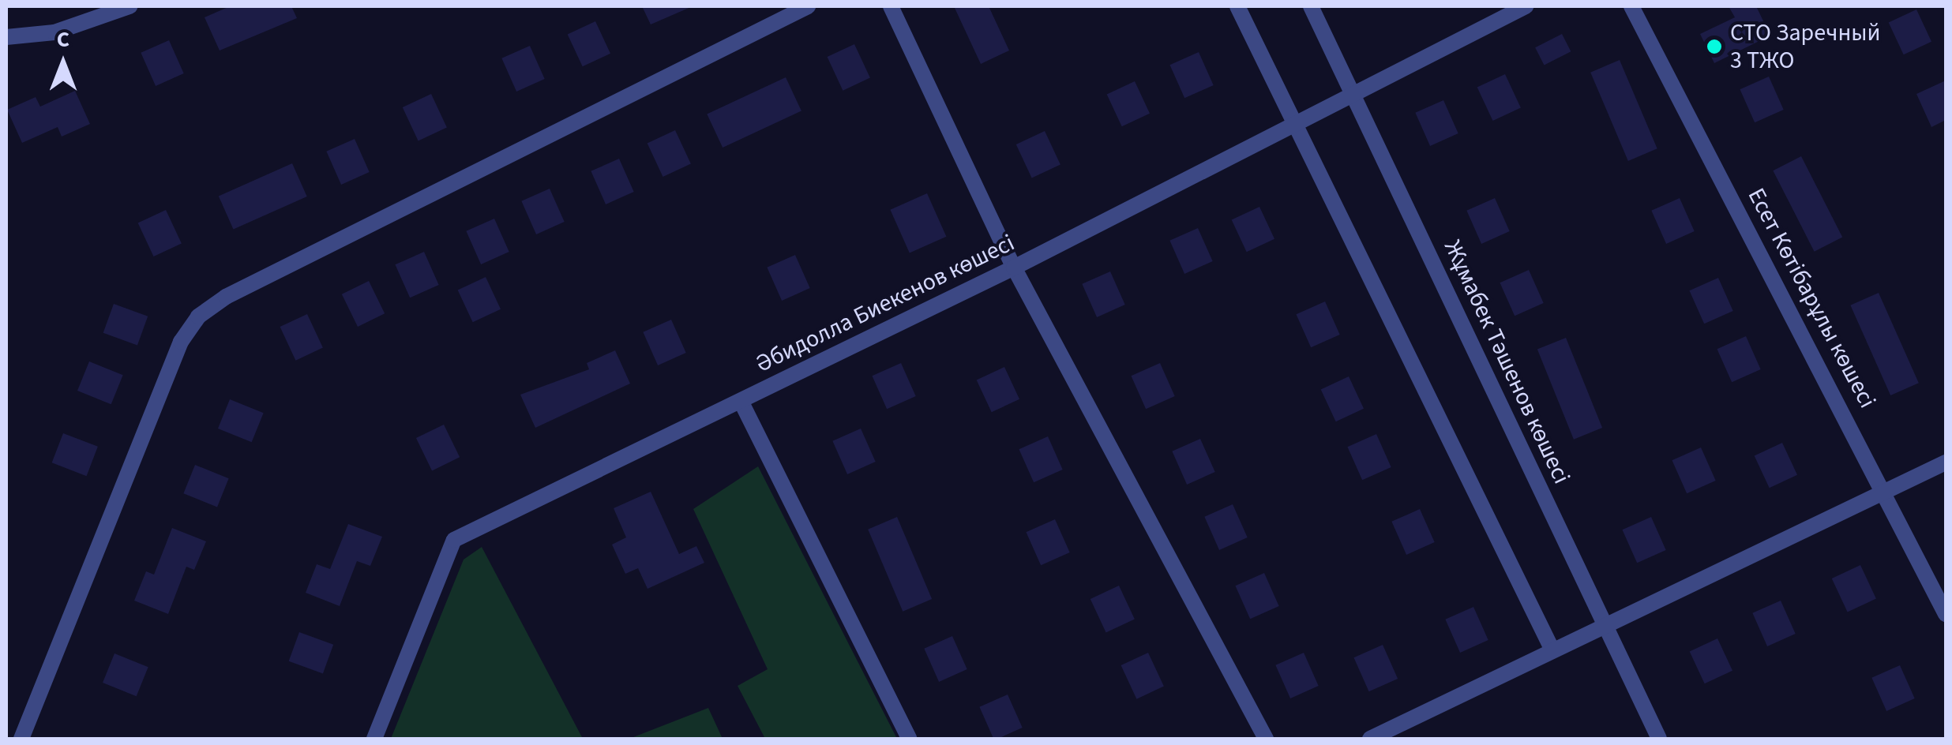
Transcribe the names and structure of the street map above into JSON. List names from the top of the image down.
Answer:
{
  "streets": {
    "street": ["Есет Көтібарұлы көшесі", "Әбидолла Биекенов көшесі", "Жұмабек Тәшенов көшесі"]
  },
  "crossings": [
    ["Әбидолла Биекенов көшесі", "Жұмабек Тәшенов көшесі"]
  ],
  "places": ["СТО Заречный 3 ТЖО"],
  "north": "top"
}
